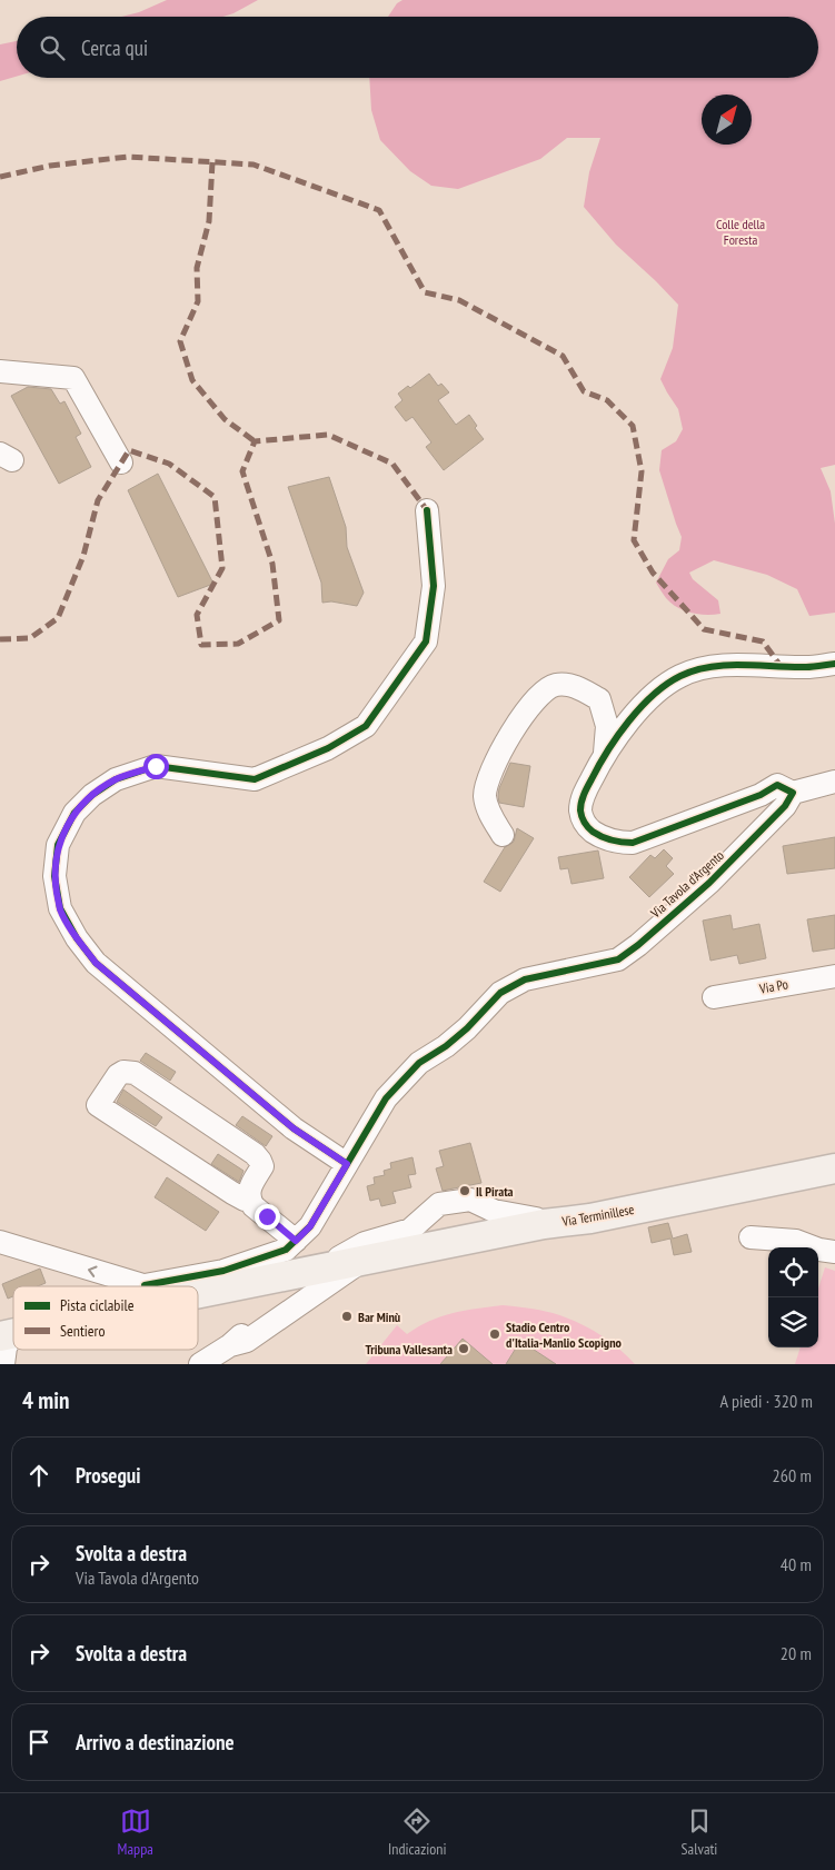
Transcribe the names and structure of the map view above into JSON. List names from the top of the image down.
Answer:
{
  "streets": {
    "main road": ["Via Terminillese"],
    "street": ["Via Tavola d'Argento", "Via Po"]
  },
  "parks": ["Colle della Foresta"],
  "places": [
    "Il Pirata",
    "Bar Minù",
    "Stadio Centro d'Italia-Manlio Scopigno",
    "Tribuna Vallesanta"
  ],
  "legend": ["Pista ciclabile", "Sentiero"],
  "north": "top right",
  "page": {
    "search": "Cerca qui",
    "heading": ["4 min", "A piedi · 320 m"],
    "list": [
      ["Prosegui", "260 m"],
      ["Svolta a destra", "Via Tavola d'Argento", "40 m"],
      ["Svolta a destra", "20 m"],
      "Arrivo a destinazione"
    ],
    "nav": ["Mappa", "Indicazioni", "Salvati"]
  }
}
